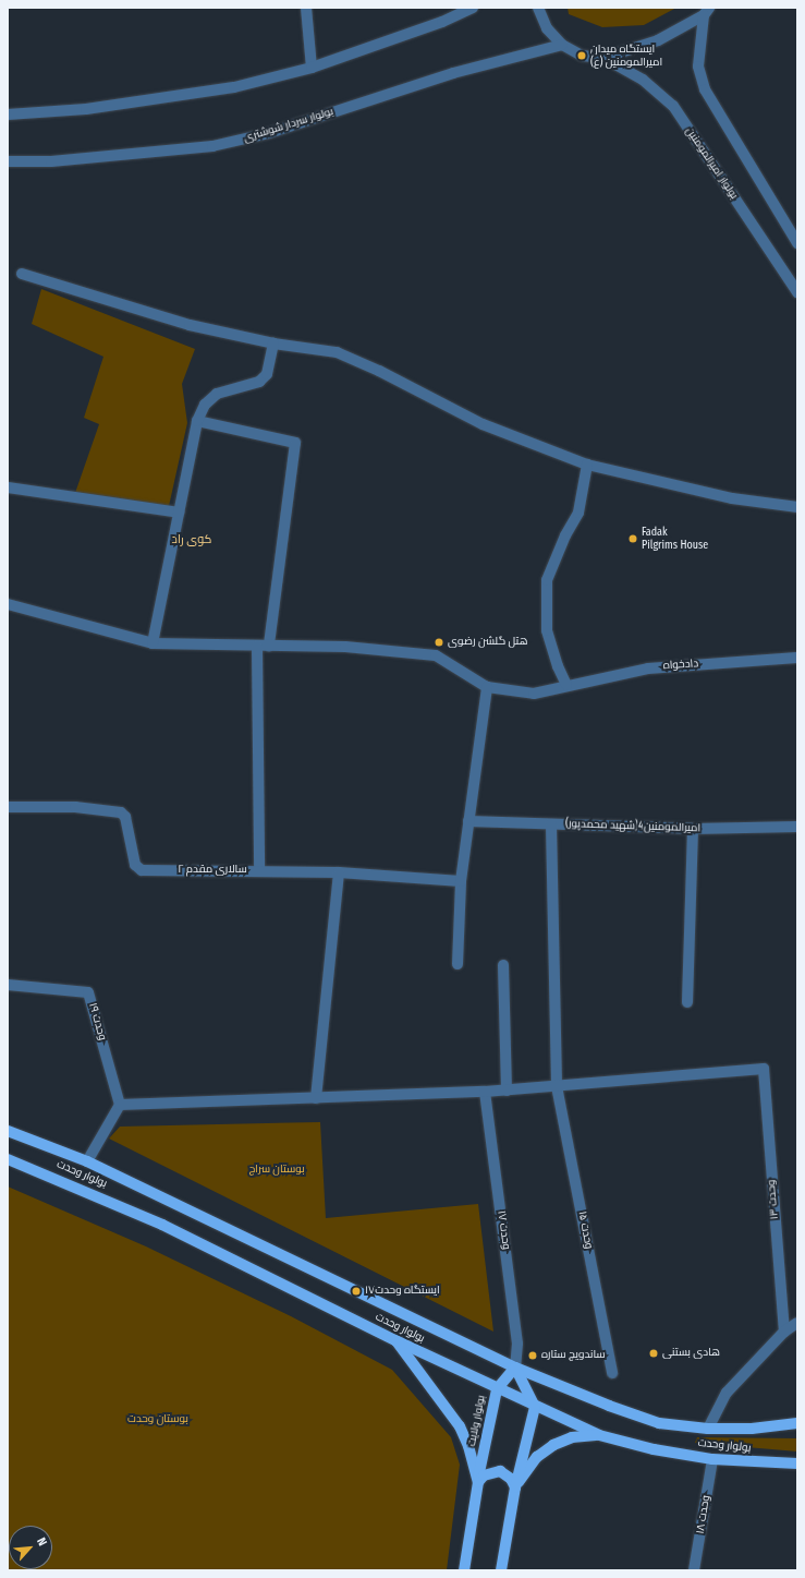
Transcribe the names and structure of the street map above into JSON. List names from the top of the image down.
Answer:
{
  "streets": {
    "main road": ["بولوار وحدت", "بولوار ولایت"],
    "street": [
      "بولوار سردار شوشتری",
      "بولوار امیرالمومنین",
      "دادخواه",
      "امیرالمومنین4(شهید محمدپور)",
      "سالاری مقدم ۲",
      "وحدت ۱۹",
      "وحدت ۱۳",
      "وحدت ۱۷",
      "وحدت ۱۵",
      "وحدت ۱۸"
    ]
  },
  "crossings": [
    ["امیرالمومنین4(شهید محمدپور)", "وحدت ۱۵"],
    ["بولوار وحدت", "وحدت ۱۷"],
    ["بولوار وحدت", "بولوار ولایت"],
    ["بولوار وحدت", "وحدت ۱۸"],
    ["وحدت ۱۳", "وحدت ۱۵"],
    ["وحدت ۱۷", "بولوار ولایت"]
  ],
  "districts": ["کوی راد"],
  "parks": ["بوستان سراج", "بوستان وحدت"],
  "places": [
    "ایستگاه میدان امیرالمومنین (ع)",
    "Fadak Pilgrims House",
    "هتل گلشن رضوی",
    "ایستگاه وحدت۱۷",
    "هادی بستنی",
    "ساندویچ ستاره"
  ],
  "north": "top right"
}
